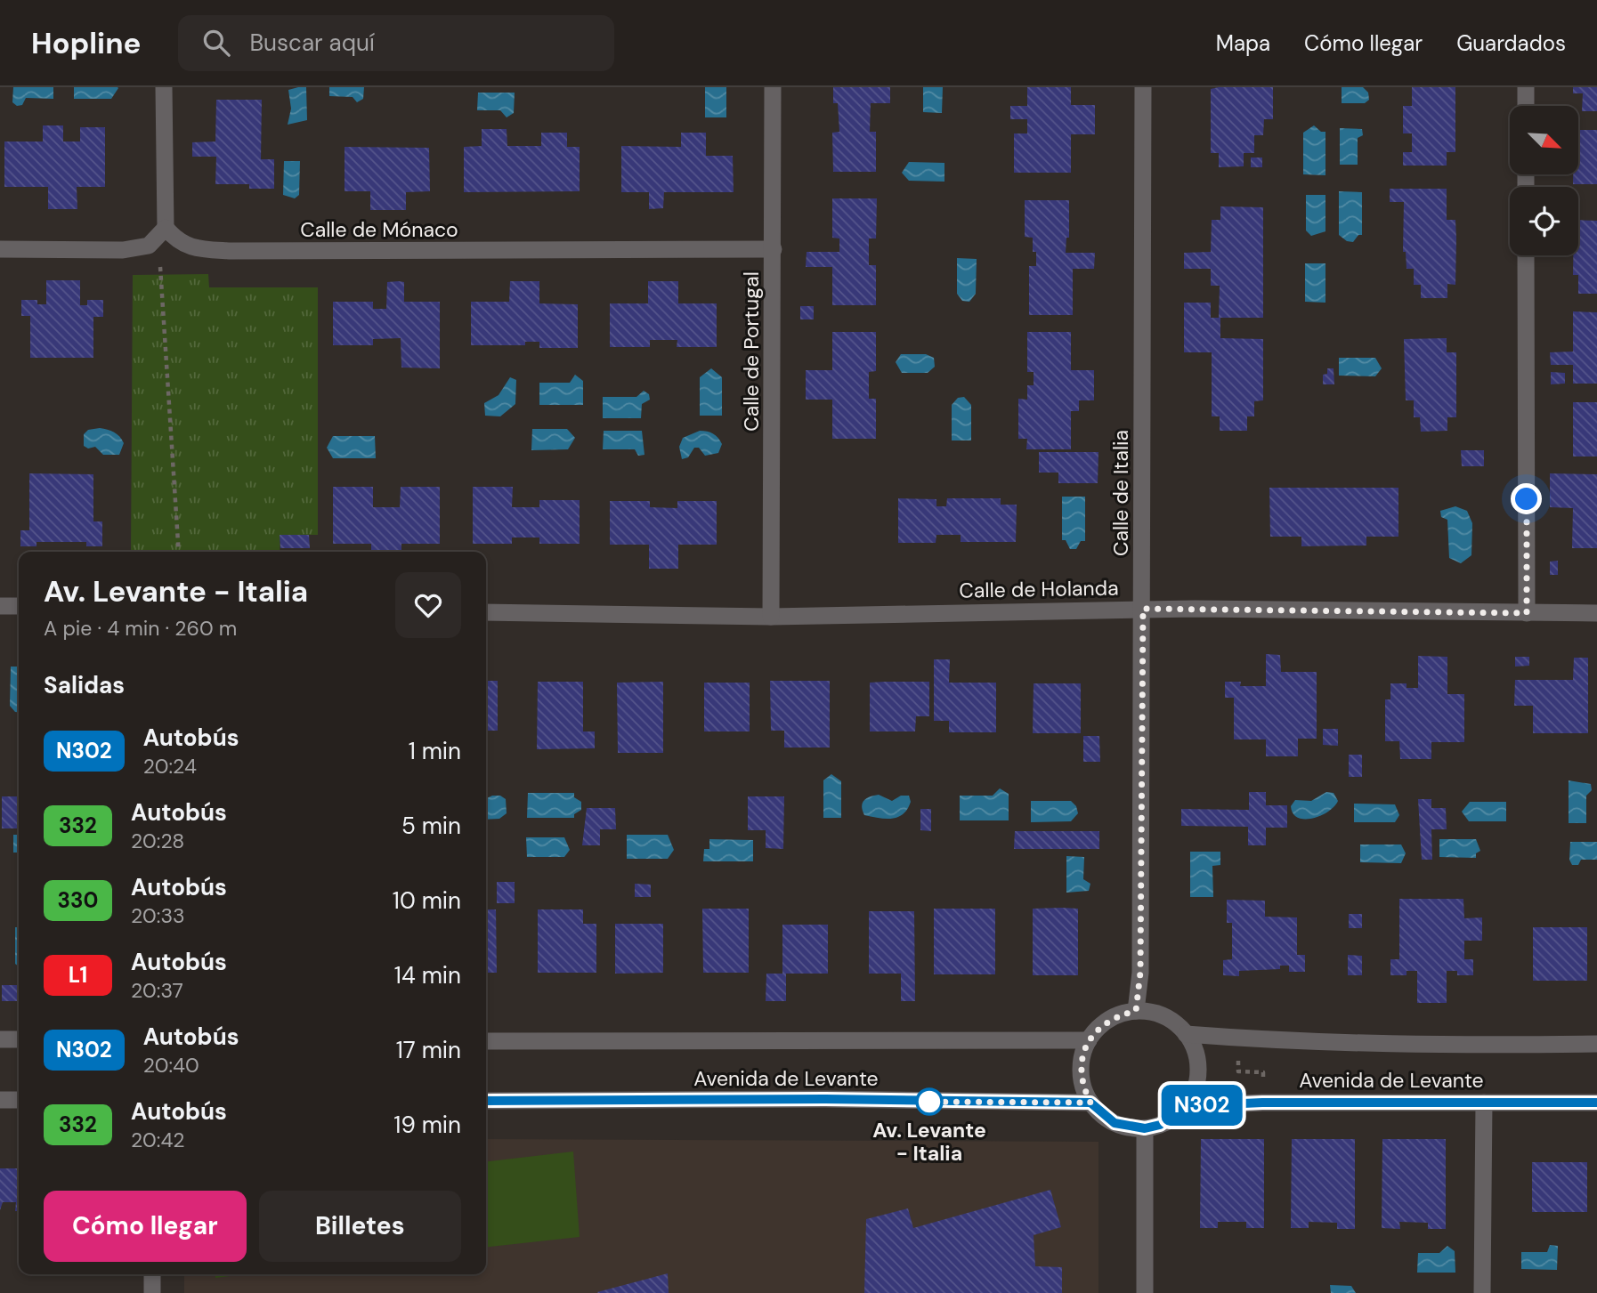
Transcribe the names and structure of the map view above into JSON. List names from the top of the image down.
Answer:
{
  "streets": {
    "street": [
      "Calle de Mónaco",
      "Calle de Portugal",
      "Calle de Italia",
      "Calle de Holanda",
      "Avenida de Levante"
    ]
  },
  "crossings": [
    ["Calle de Mónaco", "Calle de Portugal"],
    ["Calle de Portugal", "Calle de Holanda"],
    ["Calle de Italia", "Calle de Holanda"],
    ["Calle de Italia", "Avenida de Levante"]
  ],
  "places": ["Av. Levante - Italia"],
  "lines": ["bus line N302"],
  "north": "bottom right",
  "page": {
    "header": "Hopline",
    "search": "Buscar aquí",
    "nav": ["Mapa", "Cómo llegar", "Guardados"],
    "on_map": "N302",
    "heading": [
      ["Av. Levante - Italia", "A pie · 4 min · 260 m"],
      "Salidas"
    ],
    "list": [
      {
        "mark": "N302",
        "name": "Autobús",
        "note": "20:24",
        "value": "1 min"
      },
      {
        "mark": "332",
        "name": "Autobús",
        "note": "20:28",
        "value": "5 min"
      },
      {
        "mark": "330",
        "name": "Autobús",
        "note": "20:33",
        "value": "10 min"
      },
      {
        "mark": "L1",
        "name": "Autobús",
        "note": "20:37",
        "value": "14 min"
      },
      {
        "mark": "N302",
        "name": "Autobús",
        "note": "20:40",
        "value": "17 min"
      },
      {
        "mark": "332",
        "name": "Autobús",
        "note": "20:42",
        "value": "19 min"
      }
    ],
    "buttons": ["Cómo llegar", "Billetes"]
  }
}
